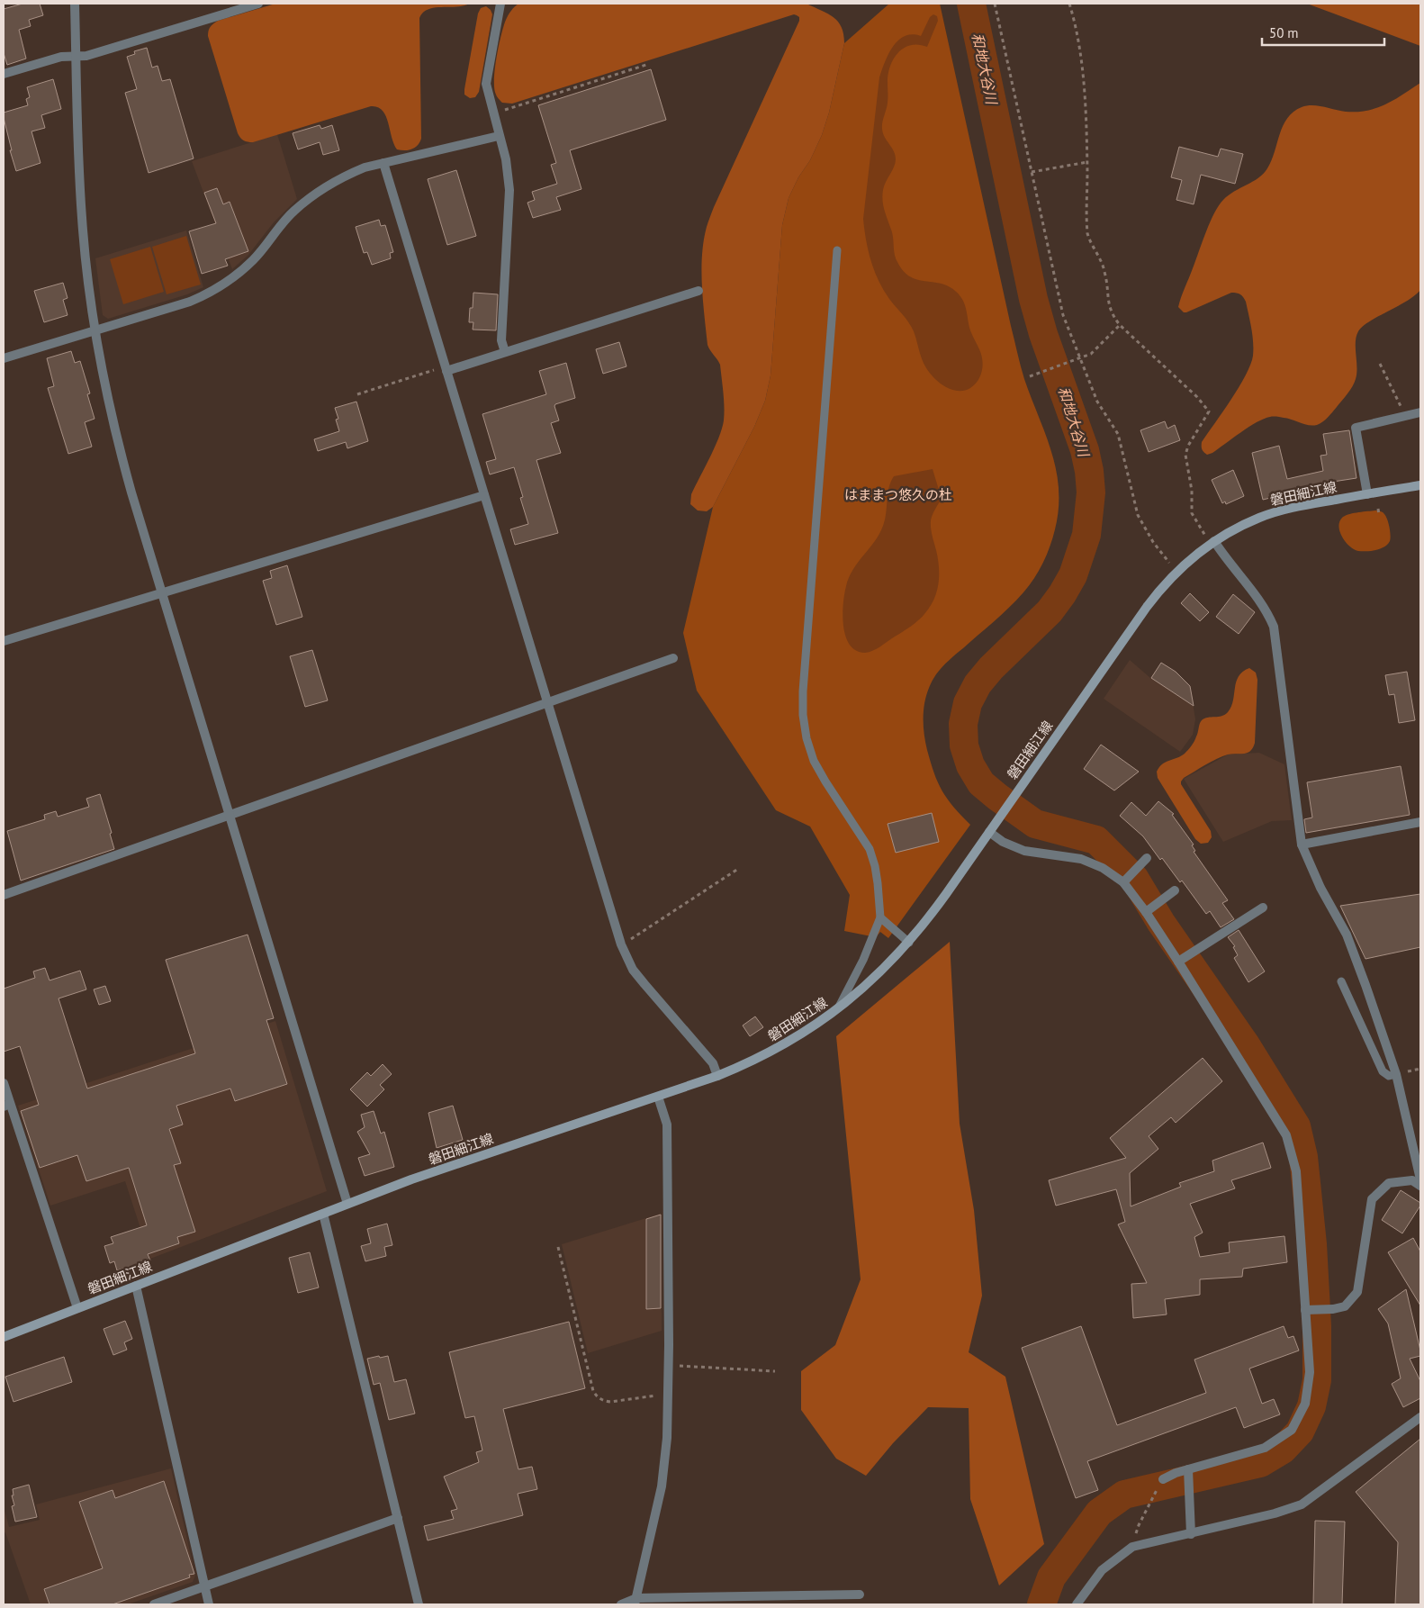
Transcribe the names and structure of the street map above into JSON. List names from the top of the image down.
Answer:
{
  "streets": {
    "main road": ["磐田細江線"]
  },
  "water": ["和地大谷川"],
  "parks": ["はままつ悠久の杜"],
  "scale_bar": "50 m"
}
